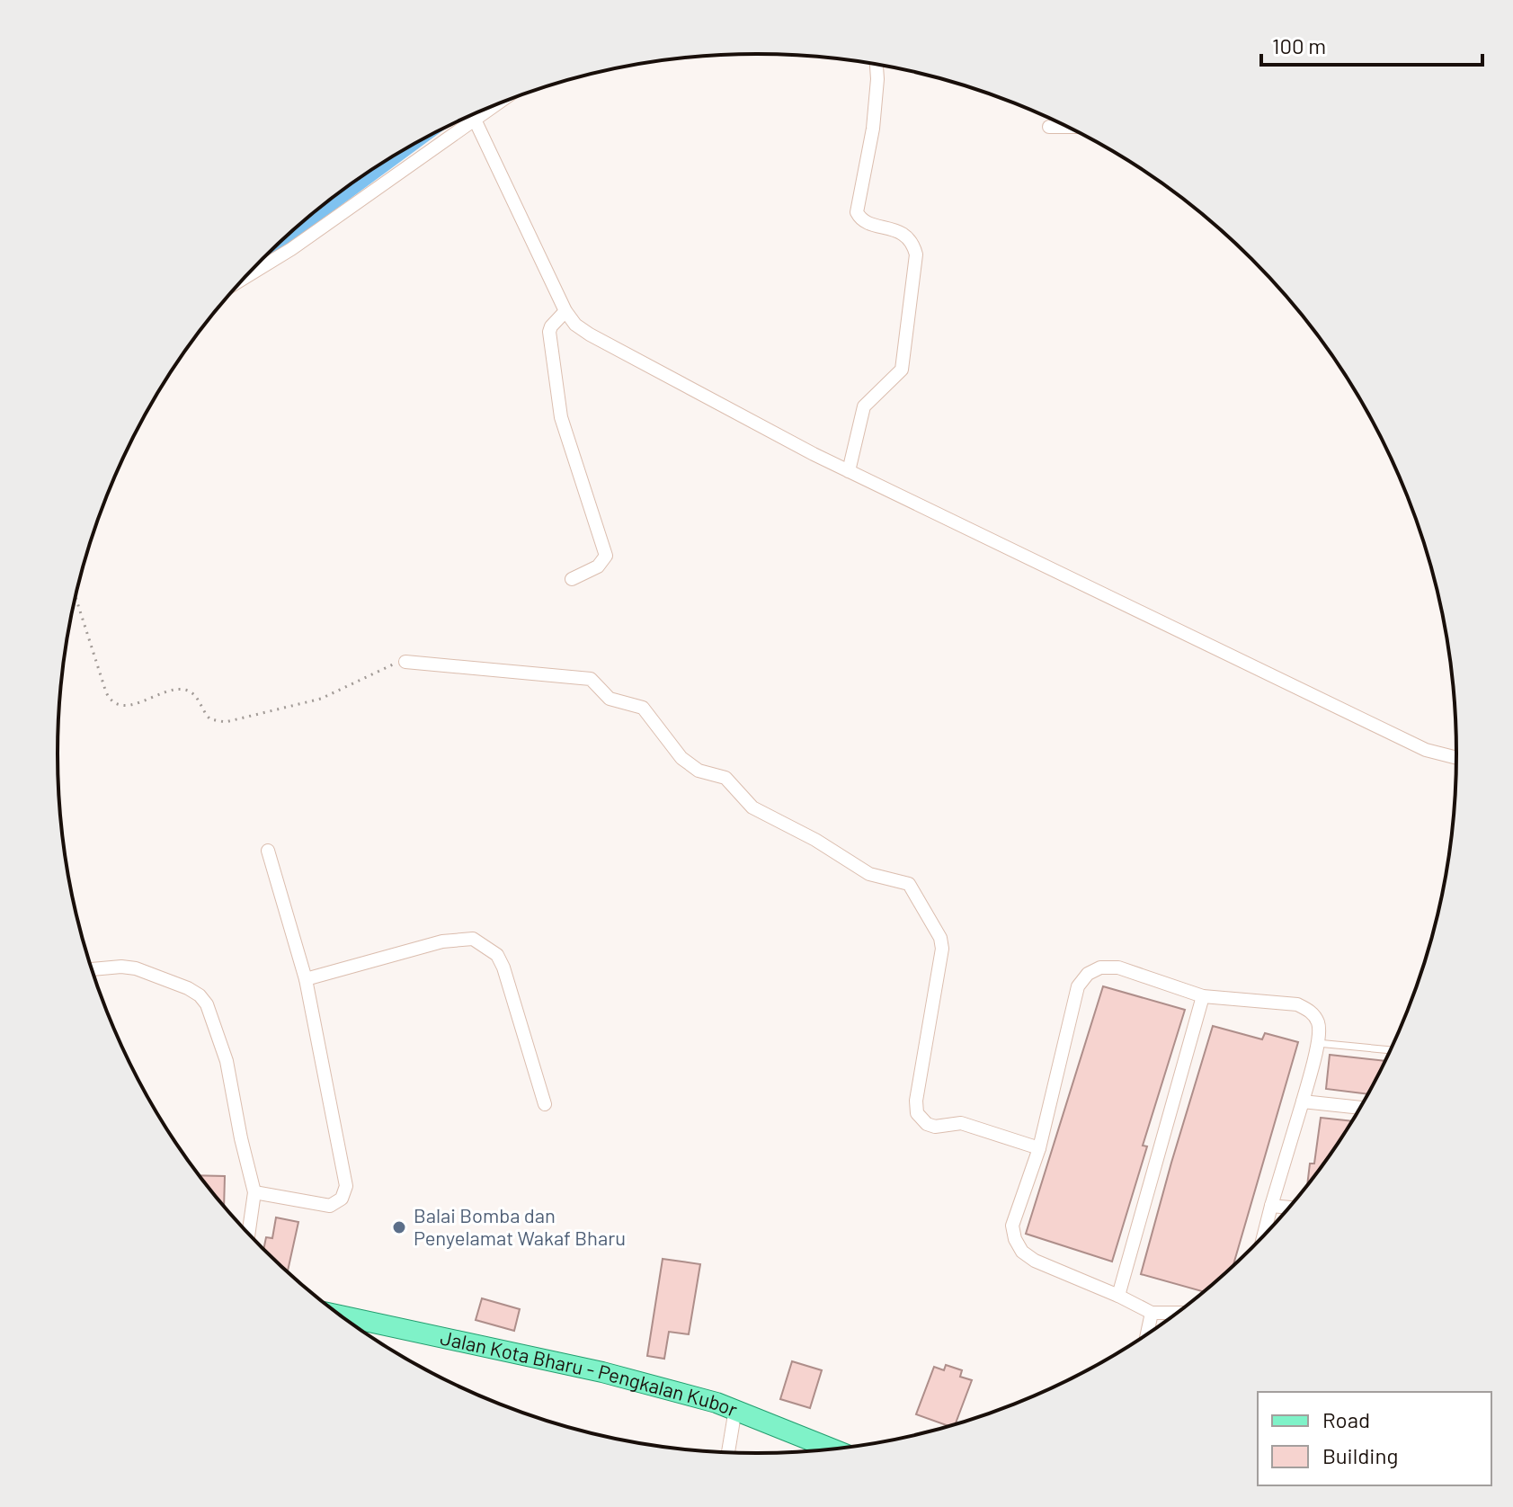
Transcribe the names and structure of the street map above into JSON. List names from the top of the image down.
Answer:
{
  "streets": {
    "main road": ["Jalan Kota Bharu - Pengkalan Kubor"]
  },
  "places": ["Balai Bomba dan Penyelamat Wakaf Bharu"],
  "legend": ["Road", "Building"],
  "scale_bar": "100 m"
}
